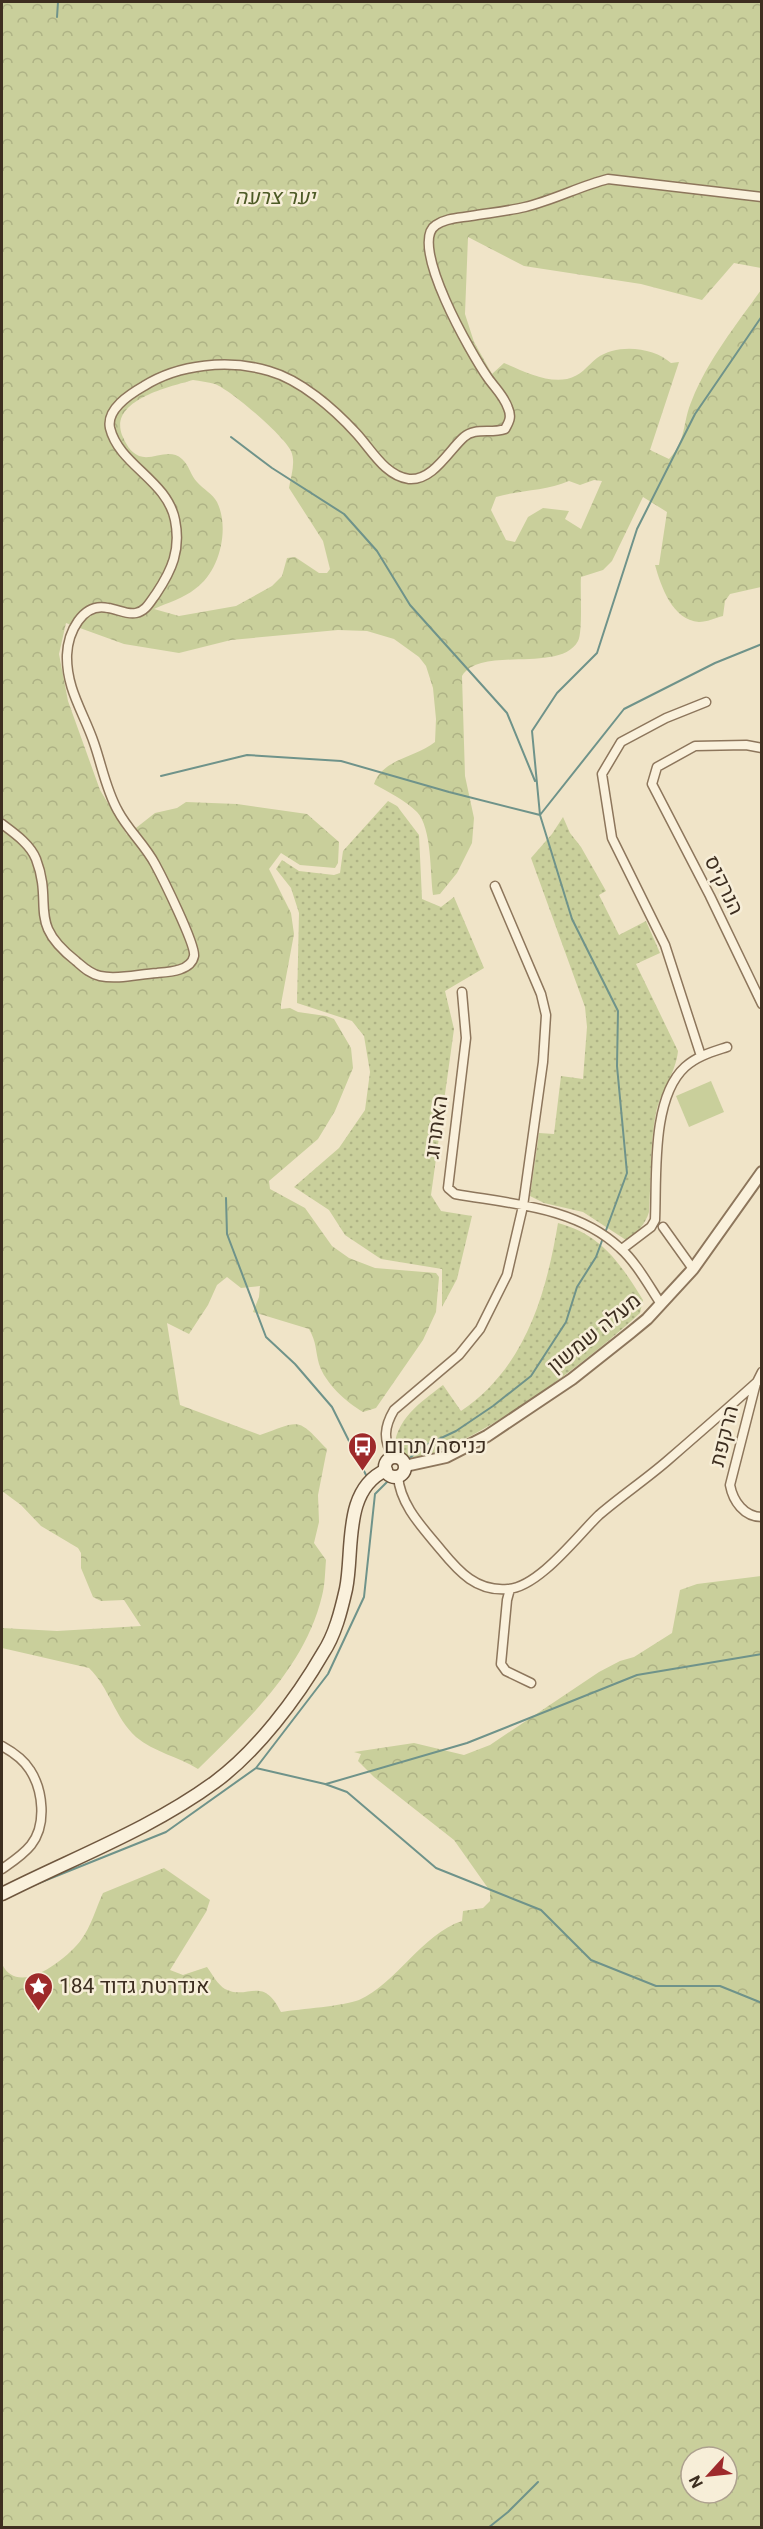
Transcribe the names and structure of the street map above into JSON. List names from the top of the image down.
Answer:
{
  "streets": {
    "street": [
      "הנרקיס",
      "האתרוג",
      "מעלה שמשון",
      "הרקפת"
    ]
  },
  "parks": ["יער צרעה"],
  "places": {
    "bus stop": ["כניסה/תרום"],
    "place": ["אנדרטת גדוד 184"]
  },
  "north": "bottom left"
}
